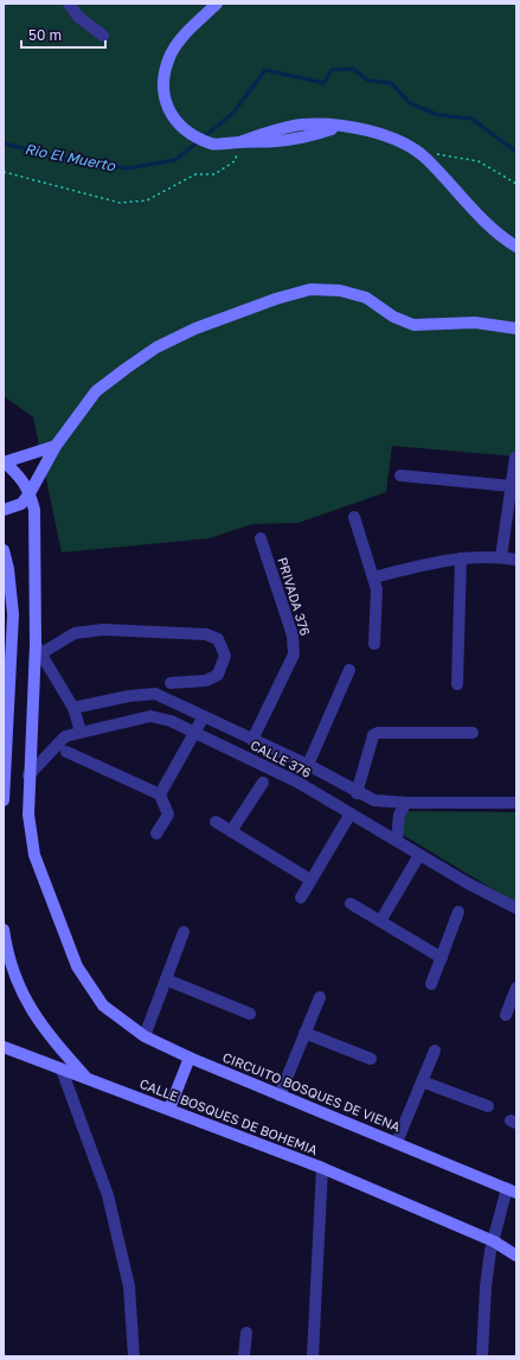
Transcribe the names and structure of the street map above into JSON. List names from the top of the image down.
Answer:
{
  "streets": {
    "main road": ["CIRCUITO BOSQUES DE VIENA", "CALLE BOSQUES DE BOHEMIA"],
    "street": ["PRIVADA 376", "CALLE 376"]
  },
  "crossings": [
    ["PRIVADA 376", "CALLE 376"],
    ["CALLE 376", "CIRCUITO BOSQUES DE VIENA"]
  ],
  "water": ["Rio El Muerto"],
  "scale_bar": "50 m"
}
